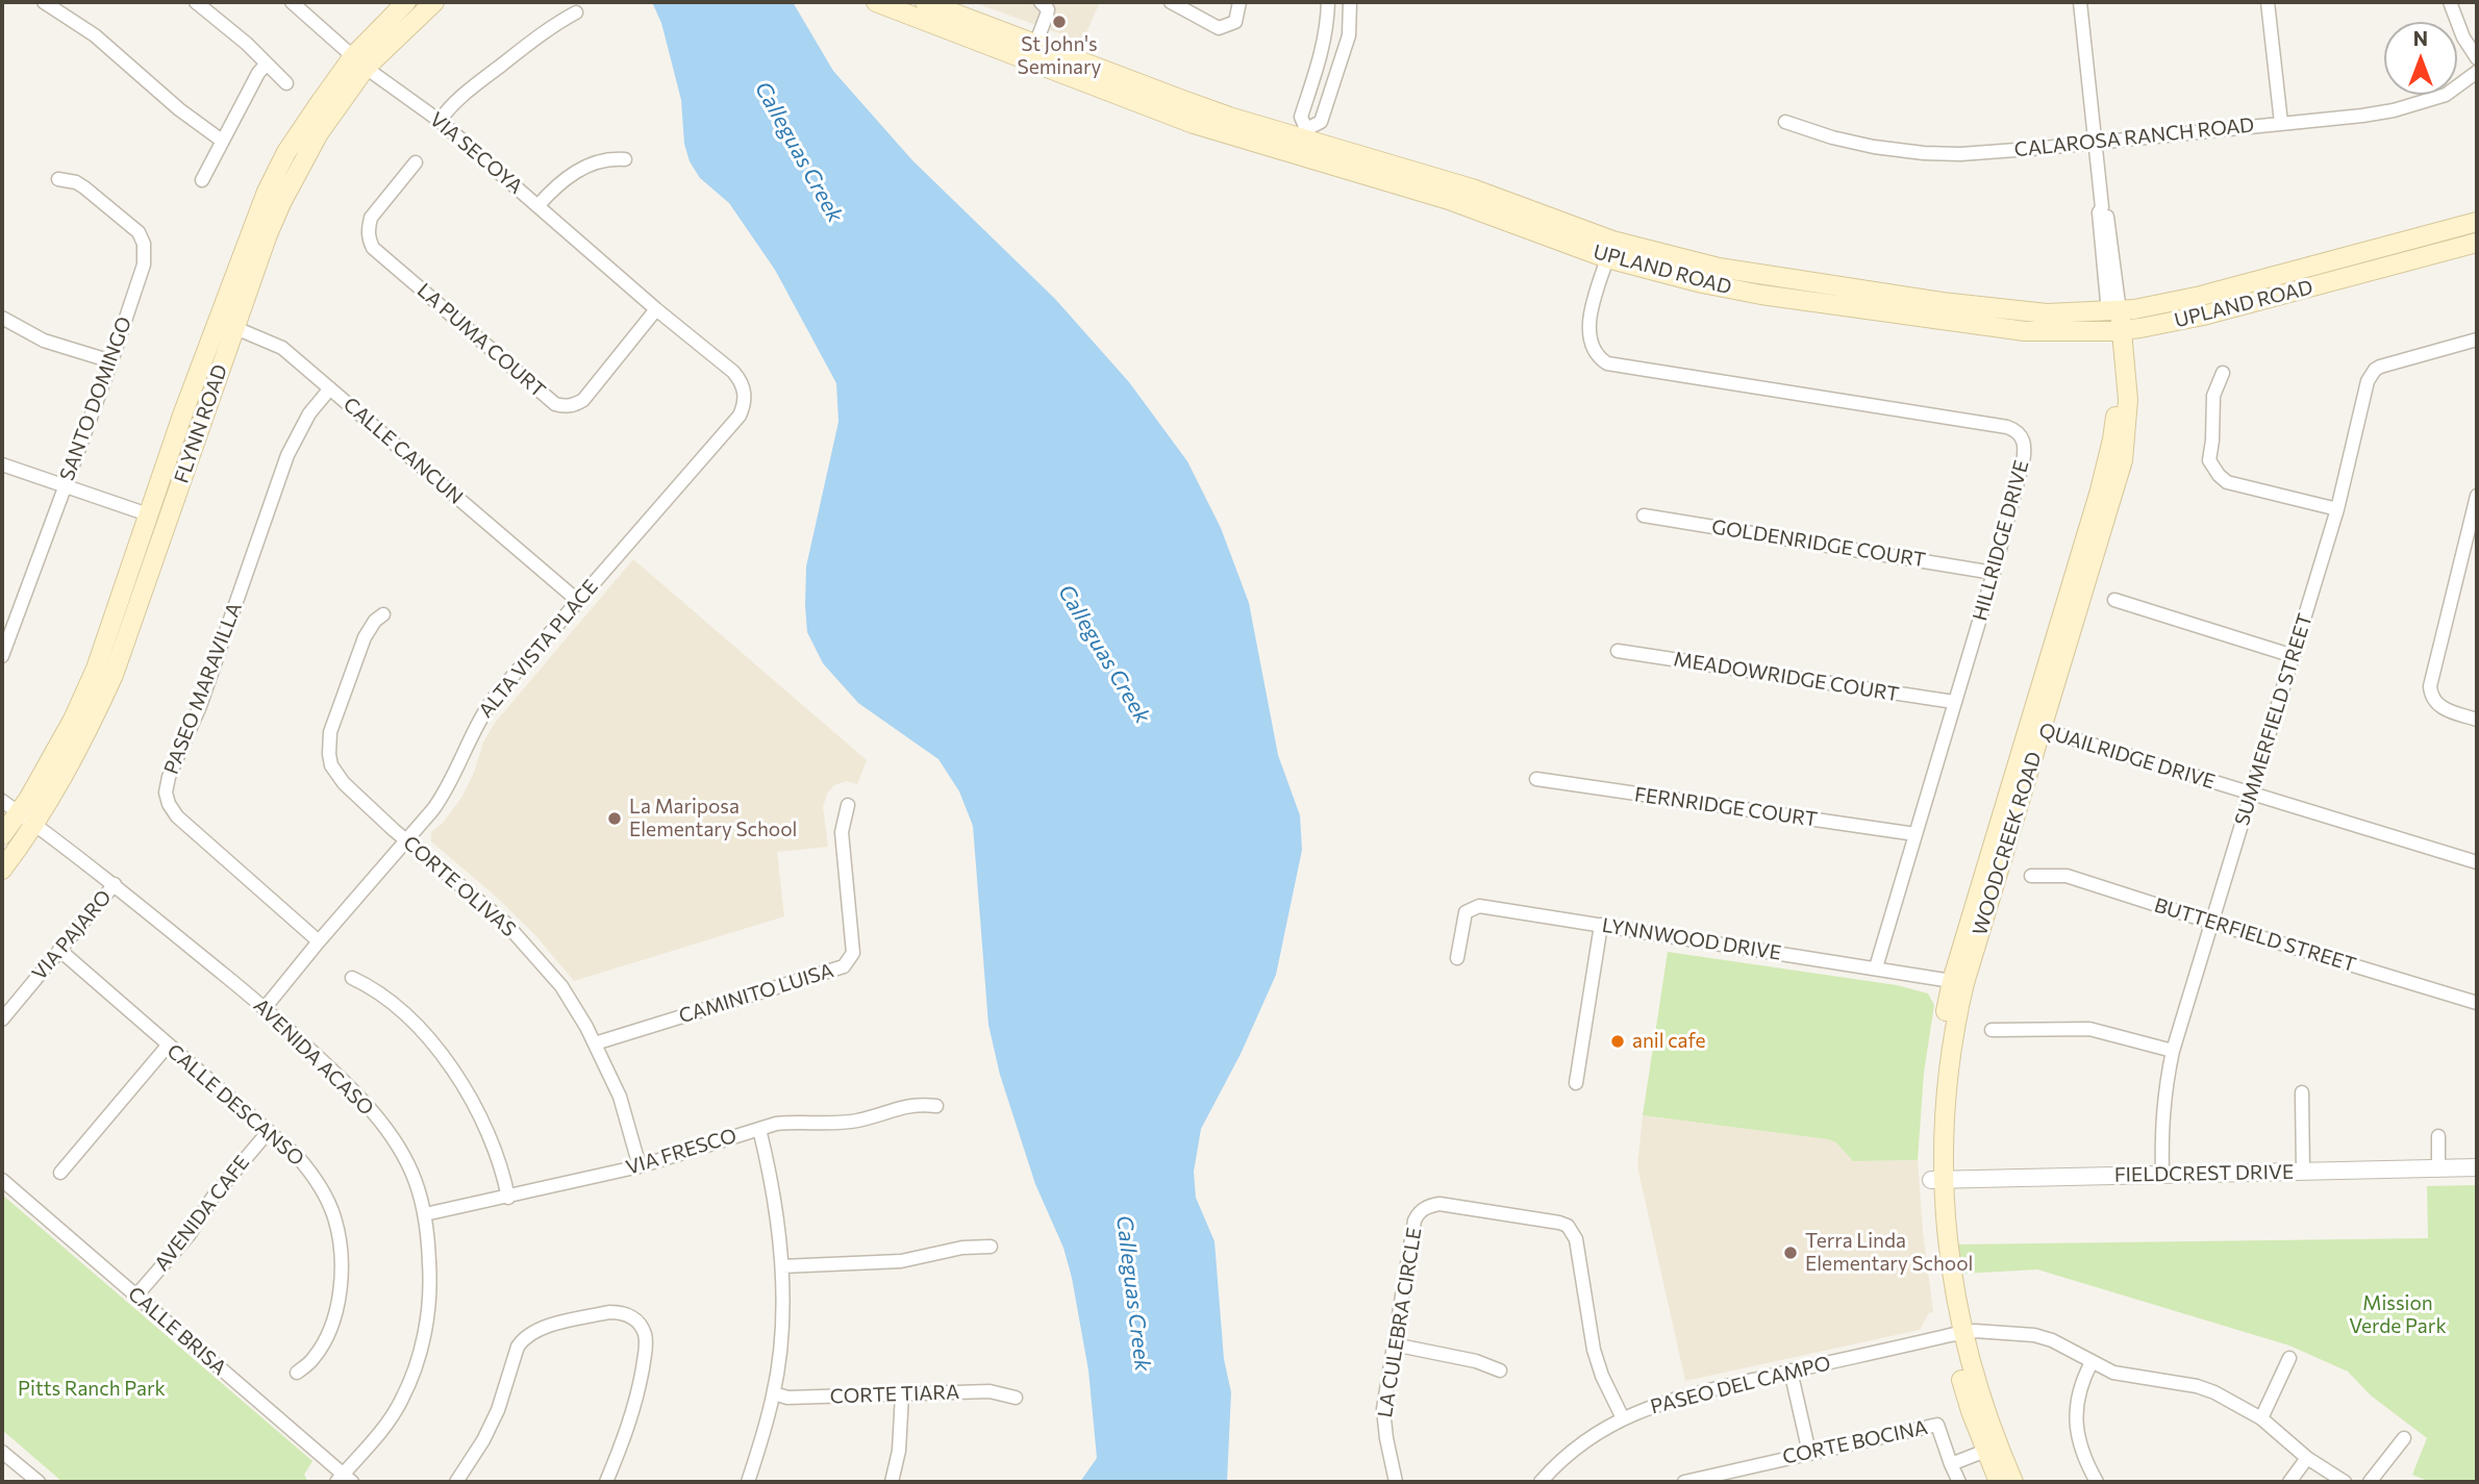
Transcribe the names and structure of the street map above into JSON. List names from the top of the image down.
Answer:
{
  "streets": {
    "main road": ["UPLAND ROAD", "FLYNN ROAD", "WOODCREEK ROAD"],
    "street": [
      "CALAROSA RANCH ROAD",
      "VIA SECOYA",
      "LA PUMA COURT",
      "SANTO DOMINGO",
      "CALLE CANCUN",
      "HILLRIDGE DRIVE",
      "GOLDENRIDGE COURT",
      "ALTA VISTA PLACE",
      "MEADOWRIDGE COURT",
      "PASEO MARAVILLA",
      "SUMMERFIELD STREET",
      "QUAILRIDGE DRIVE",
      "FERNRIDGE COURT",
      "CORTE OLIVAS",
      "VIA PAJARO",
      "BUTTERFIELD STREET",
      "LYNNWOOD DRIVE",
      "CAMINITO LUISA",
      "AVENIDA ACASO",
      "CALLE DESCANSO",
      "VIA FRESCO",
      "FIELDCREST DRIVE",
      "AVENIDA CAFE",
      "LA CULEBRA CIRCLE",
      "CALLE BRISA",
      "PASEO DEL CAMPO",
      "CORTE TIARA",
      "CORTE BOCINA"
    ]
  },
  "crossings": [
    ["CALAROSA RANCH ROAD", "WOODCREEK ROAD"],
    ["VIA SECOYA", "LA PUMA COURT"],
    ["VIA SECOYA", "FLYNN ROAD"],
    ["VIA SECOYA", "ALTA VISTA PLACE"],
    ["UPLAND ROAD", "HILLRIDGE DRIVE"],
    ["UPLAND ROAD", "WOODCREEK ROAD"],
    ["LA PUMA COURT", "ALTA VISTA PLACE"],
    ["FLYNN ROAD", "CALLE CANCUN"],
    ["FLYNN ROAD", "AVENIDA ACASO"],
    ["CALLE CANCUN", "ALTA VISTA PLACE"],
    ["CALLE CANCUN", "PASEO MARAVILLA"],
    ["HILLRIDGE DRIVE", "GOLDENRIDGE COURT"],
    ["HILLRIDGE DRIVE", "MEADOWRIDGE COURT"],
    ["HILLRIDGE DRIVE", "FERNRIDGE COURT"],
    ["HILLRIDGE DRIVE", "LYNNWOOD DRIVE"],
    ["ALTA VISTA PLACE", "PASEO MARAVILLA"],
    ["ALTA VISTA PLACE", "CORTE OLIVAS"],
    ["ALTA VISTA PLACE", "AVENIDA ACASO"],
    ["SUMMERFIELD STREET", "QUAILRIDGE DRIVE"],
    ["SUMMERFIELD STREET", "BUTTERFIELD STREET"],
    ["SUMMERFIELD STREET", "FIELDCREST DRIVE"],
    ["QUAILRIDGE DRIVE", "WOODCREEK ROAD"],
    ["WOODCREEK ROAD", "LYNNWOOD DRIVE"],
    ["WOODCREEK ROAD", "FIELDCREST DRIVE"],
    ["WOODCREEK ROAD", "PASEO DEL CAMPO"],
    ["CORTE OLIVAS", "CAMINITO LUISA"],
    ["CORTE OLIVAS", "VIA FRESCO"],
    ["VIA PAJARO", "AVENIDA ACASO"],
    ["VIA PAJARO", "CALLE DESCANSO"],
    ["AVENIDA ACASO", "VIA FRESCO"],
    ["AVENIDA ACASO", "CALLE BRISA"],
    ["CALLE DESCANSO", "AVENIDA CAFE"],
    ["AVENIDA CAFE", "CALLE BRISA"],
    ["LA CULEBRA CIRCLE", "PASEO DEL CAMPO"]
  ],
  "water": ["Calleguas Creek"],
  "parks": ["Mission Verde Park", "Pitts Ranch Park"],
  "places": [
    "St John's Seminary",
    "La Mariposa Elementary School",
    "anil cafe",
    "Terra Linda Elementary School"
  ],
  "north": "top"
}
